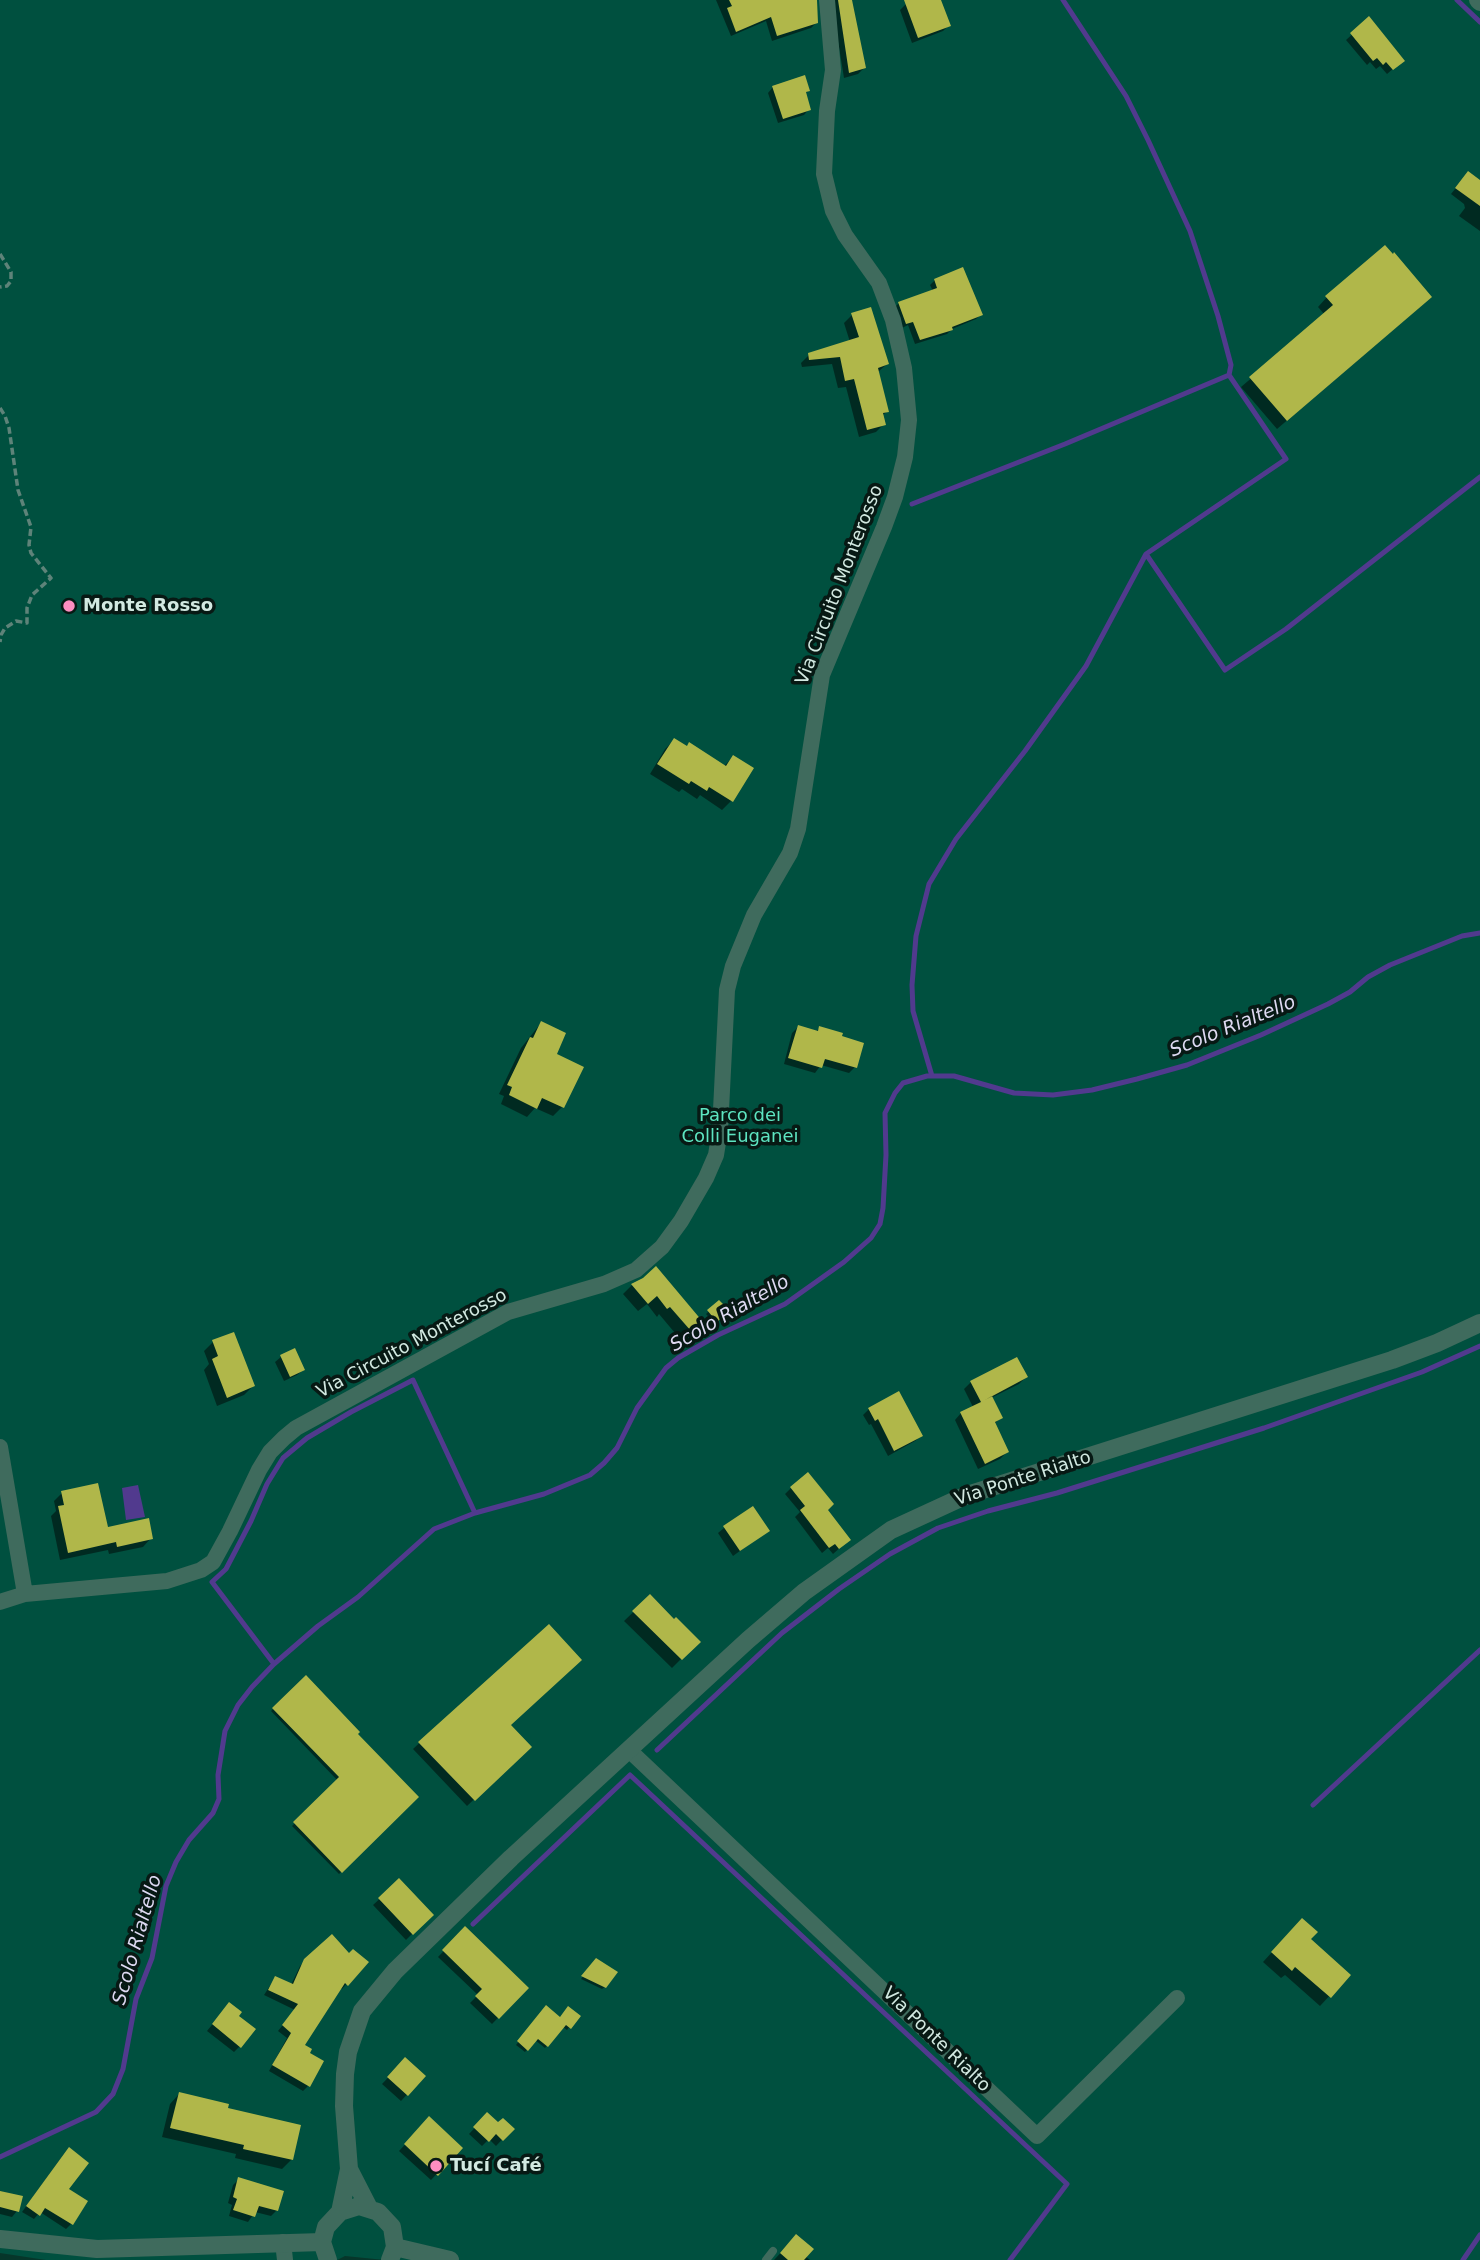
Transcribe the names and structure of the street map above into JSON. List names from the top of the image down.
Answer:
{
  "streets": {
    "main road": ["Via Ponte Rialto"],
    "street": ["Via Circuito Monterosso"]
  },
  "water": ["Scolo Rialtello"],
  "parks": ["Parco dei Colli Euganei"],
  "places": ["Monte Rosso", "Tucí Café"]
}
